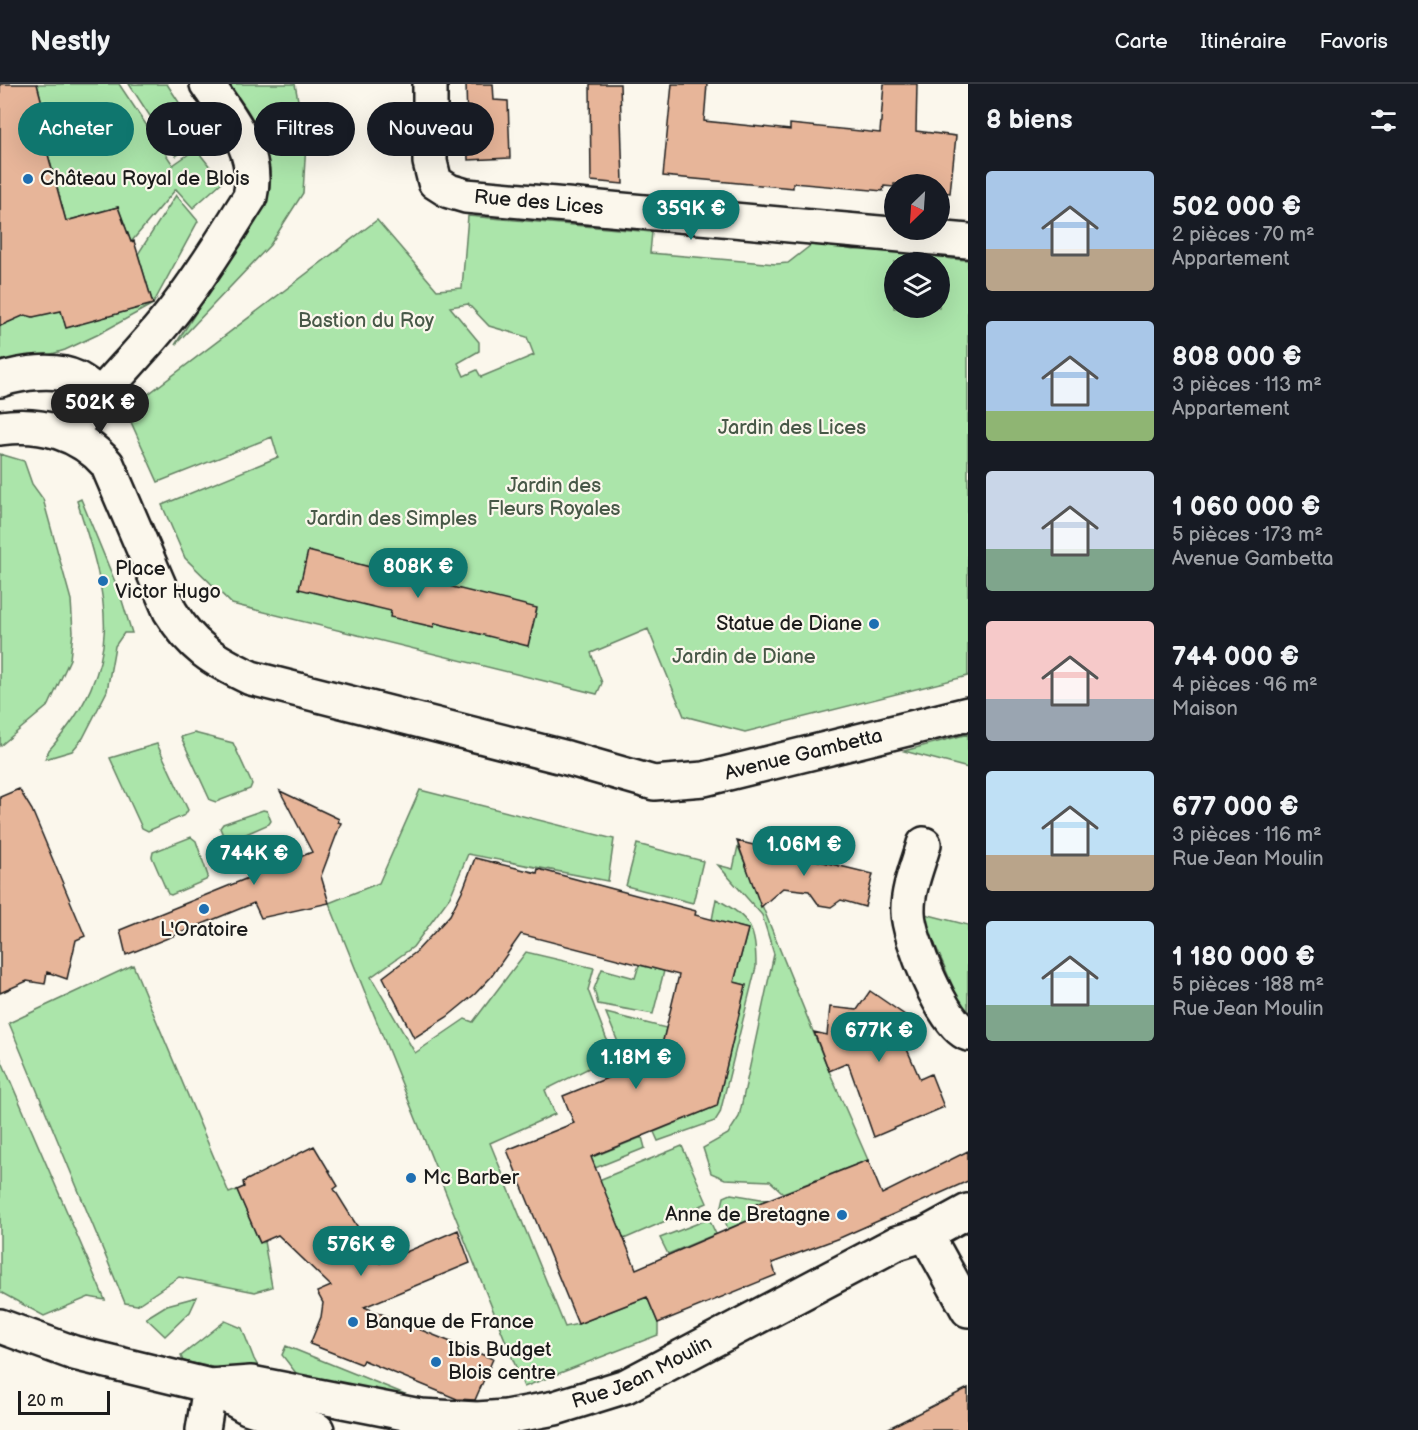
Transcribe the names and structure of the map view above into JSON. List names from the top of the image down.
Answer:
{
  "streets": {
    "main road": ["Rue des Lices", "Avenue Gambetta", "Rue Jean Moulin"]
  },
  "parks": [
    "Bastion du Roy",
    "Jardin des Lices",
    "Jardin des Fleurs Royales",
    "Jardin des Simples",
    "Jardin de Diane"
  ],
  "places": [
    "Château Royal de Blois",
    "Place Victor Hugo",
    "Statue de Diane",
    "L'Oratoire",
    "Mc Barber",
    "Anne de Bretagne",
    "Banque de France",
    "Ibis Budget Blois centre"
  ],
  "scale_bar": "20 m",
  "north": "bottom left",
  "page": {
    "header": "Nestly",
    "nav": ["Carte", "Itinéraire", "Favoris"],
    "heading": "8 biens",
    "chip": [
      "Acheter",
      "Louer",
      "Filtres",
      "Nouveau"
    ],
    "list": [
      {
        "name": "502 000 €",
        "note": "2 pièces · 70 m² · Appartement"
      },
      {
        "name": "808 000 €",
        "note": "3 pièces · 113 m² · Appartement"
      },
      {
        "name": "1 060 000 €",
        "note": "5 pièces · 173 m² · Avenue Gambetta"
      },
      {
        "name": "744 000 €",
        "note": "4 pièces · 96 m² · Maison"
      },
      {
        "name": "677 000 €",
        "note": "3 pièces · 116 m² · Rue Jean Moulin"
      },
      {
        "name": "1 180 000 €",
        "note": "5 pièces · 188 m² · Rue Jean Moulin"
      }
    ],
    "price": [
      "359K €",
      "502K €",
      "808K €",
      "1.06M €",
      "744K €",
      "677K €",
      "1.18M €",
      "576K €"
    ],
    "scale": "20 m"
  }
}
